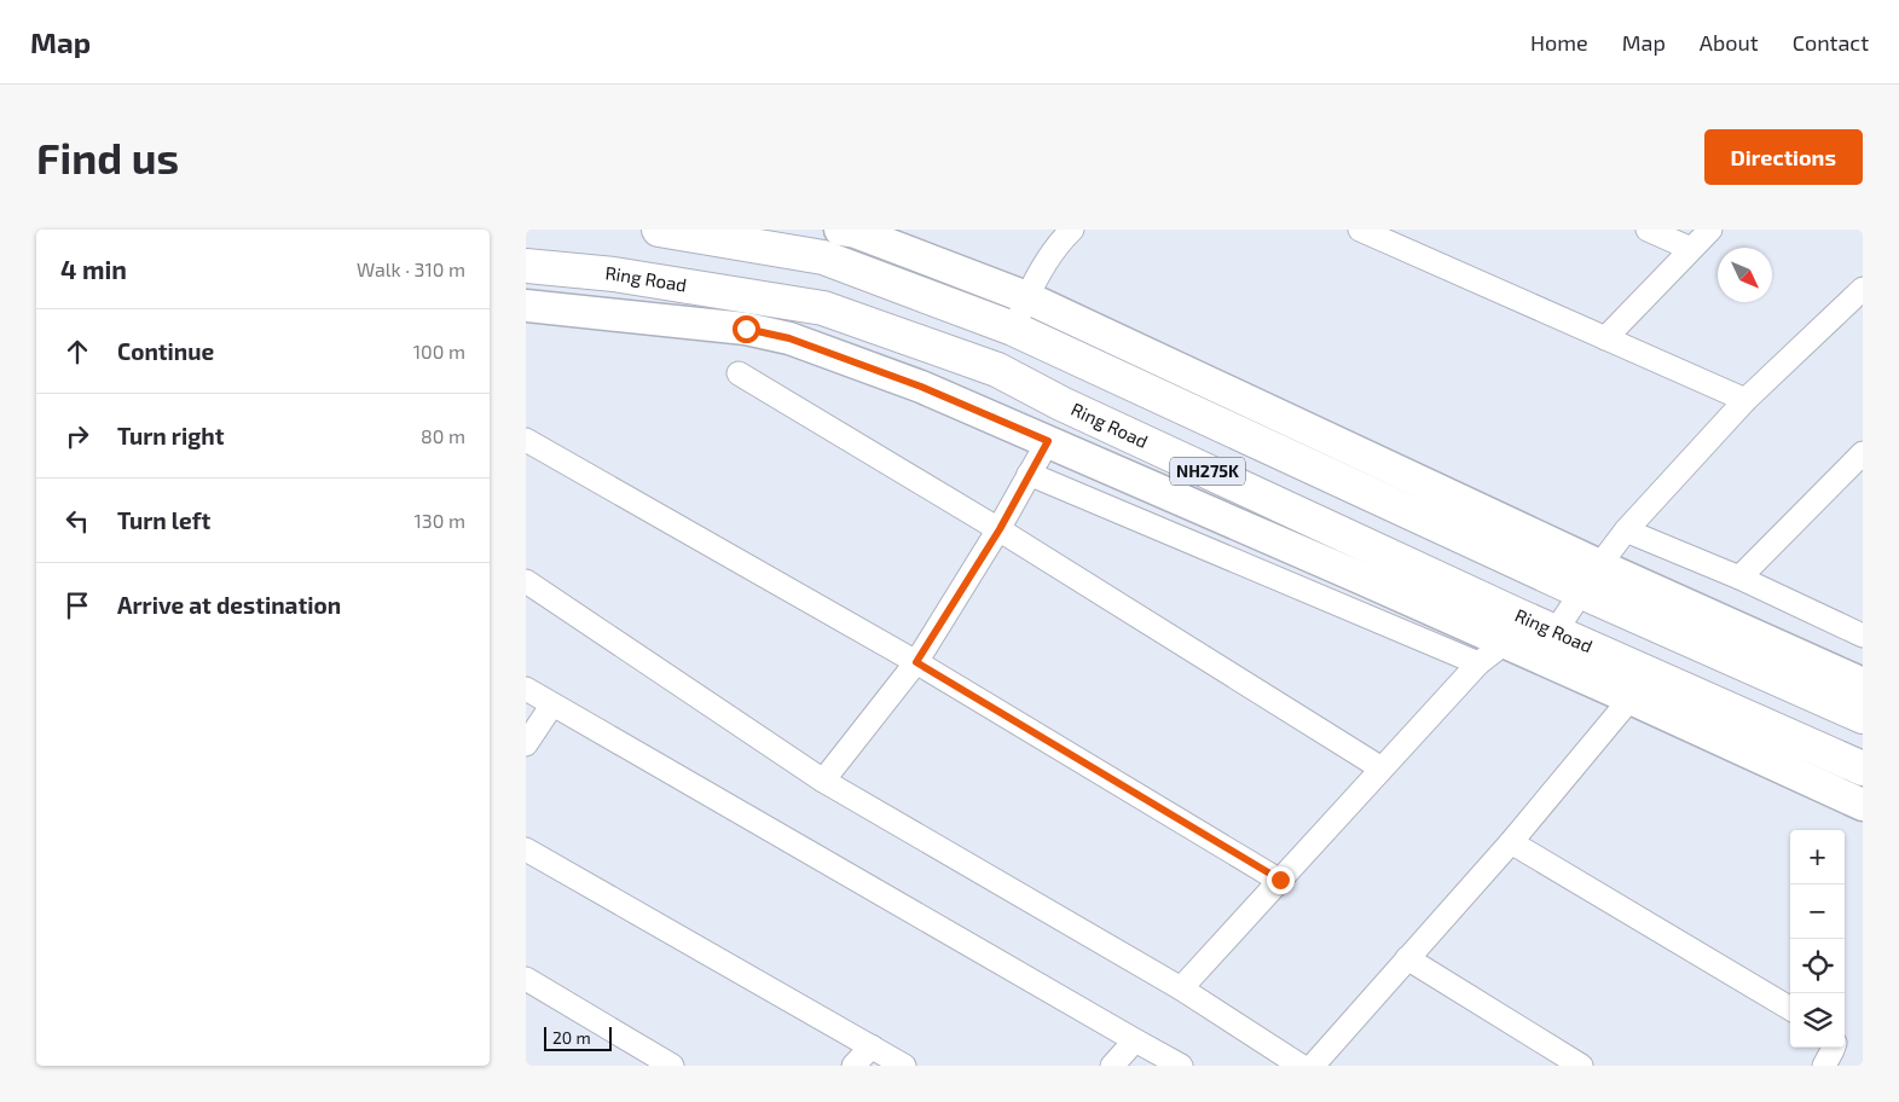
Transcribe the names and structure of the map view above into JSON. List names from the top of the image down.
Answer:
{
  "streets": {
    "highway": ["Ring Road", "NH275K"]
  },
  "scale_bar": "20 m",
  "north": "bottom right",
  "page": {
    "header": "Map",
    "nav": [
      "Home",
      "Map",
      "About",
      "Contact"
    ],
    "buttons": "Directions",
    "title": "Find us",
    "heading": ["4 min", "Walk · 310 m"],
    "list": [
      ["Continue", "100 m"],
      ["Turn right", "80 m"],
      ["Turn left", "130 m"],
      "Arrive at destination"
    ],
    "map_buttons": ["+", "−"],
    "scale": "20 m"
  }
}
